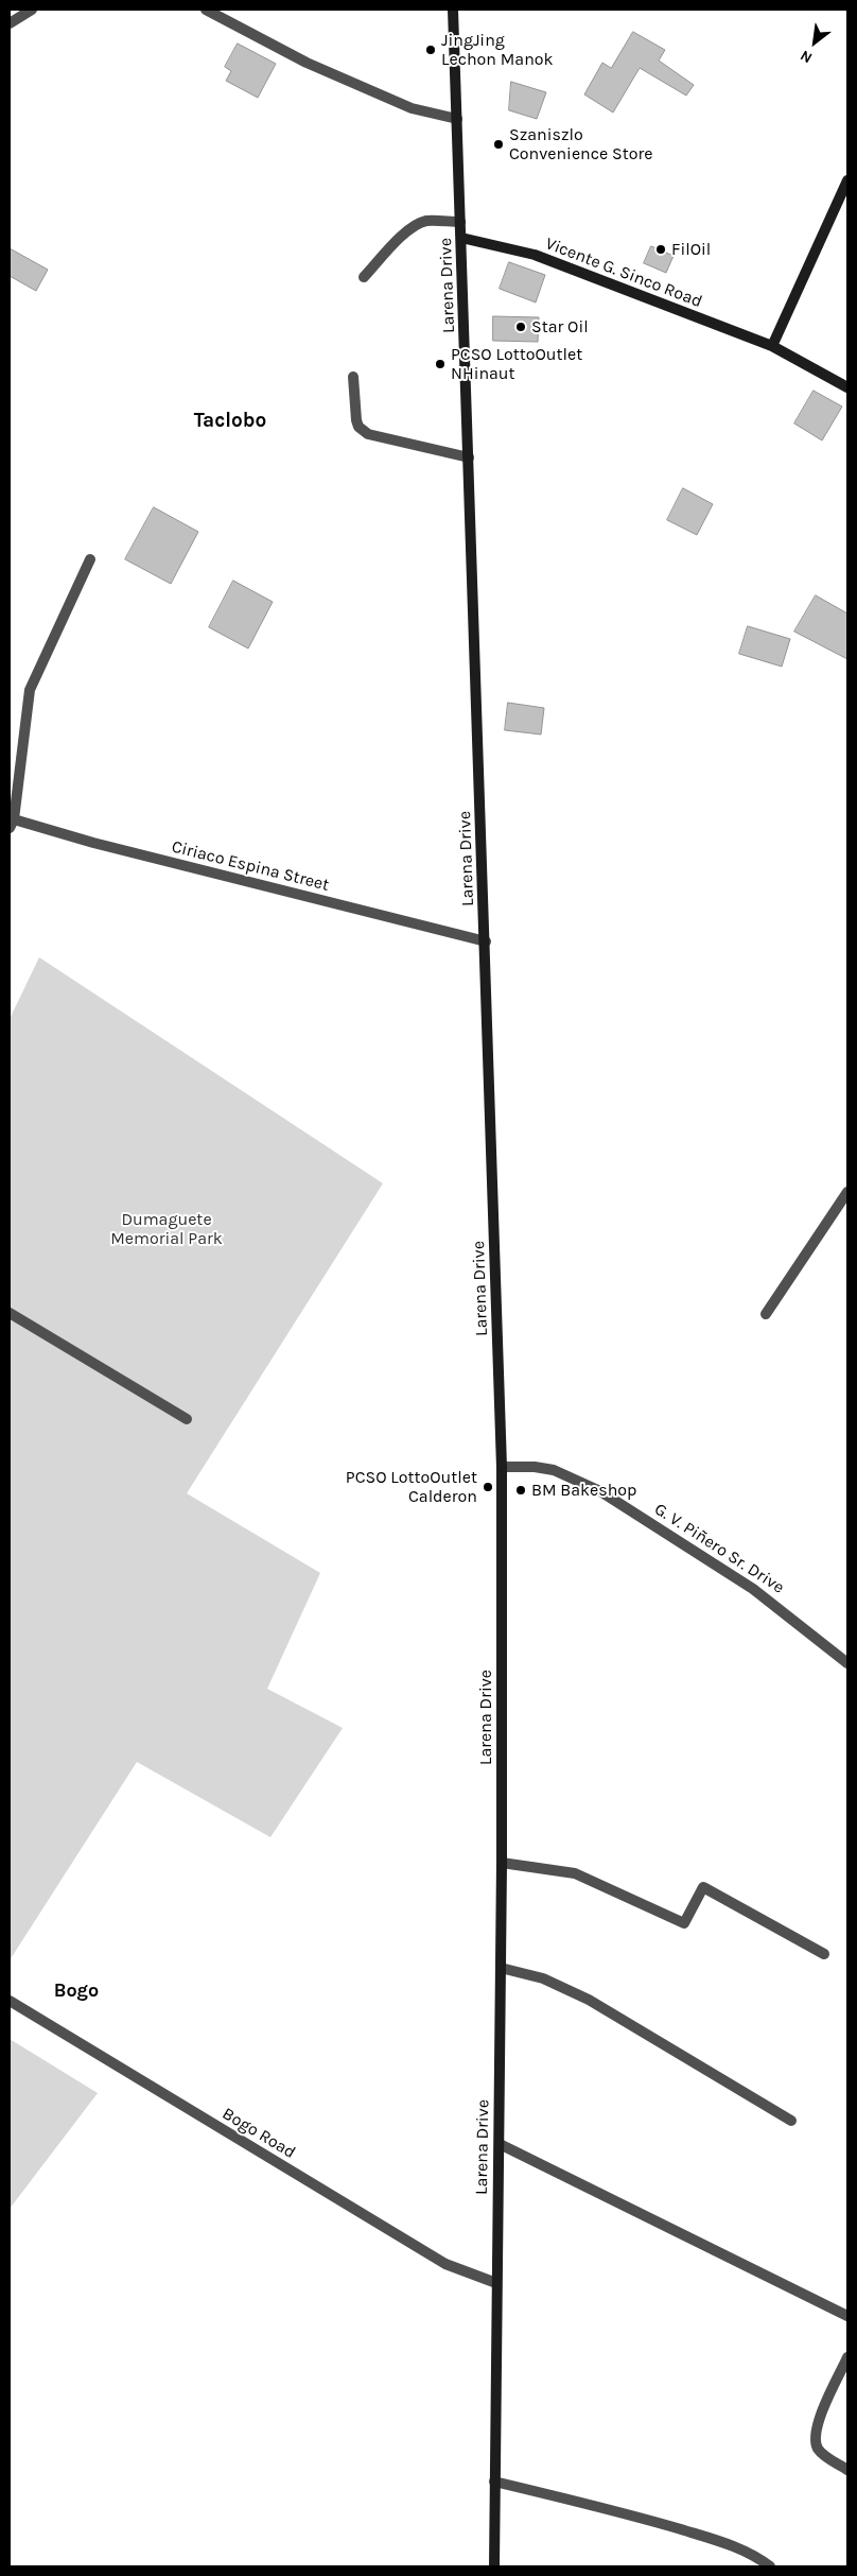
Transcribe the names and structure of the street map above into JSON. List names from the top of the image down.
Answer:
{
  "streets": {
    "main road": ["Vicente G. Sinco Road", "Larena Drive"],
    "street": ["Ciriaco Espina Street", "G. V. Piñero Sr. Drive", "Bogo Road"]
  },
  "crossings": [
    ["Vicente G. Sinco Road", "Larena Drive"],
    ["Larena Drive", "Ciriaco Espina Street"],
    ["Larena Drive", "G. V. Piñero Sr. Drive"],
    ["Larena Drive", "Bogo Road"]
  ],
  "districts": ["Taclobo", "Bogo"],
  "parks": ["Dumaguete Memorial Park"],
  "places": [
    "JingJing Lechon Manok",
    "Szaniszlo Convenience Store",
    "FilOil",
    "Star Oil",
    "PCSO LottoOutlet NHinaut",
    "PCSO LottoOutlet Calderon",
    "BM Bakeshop"
  ],
  "north": "bottom left"
}
